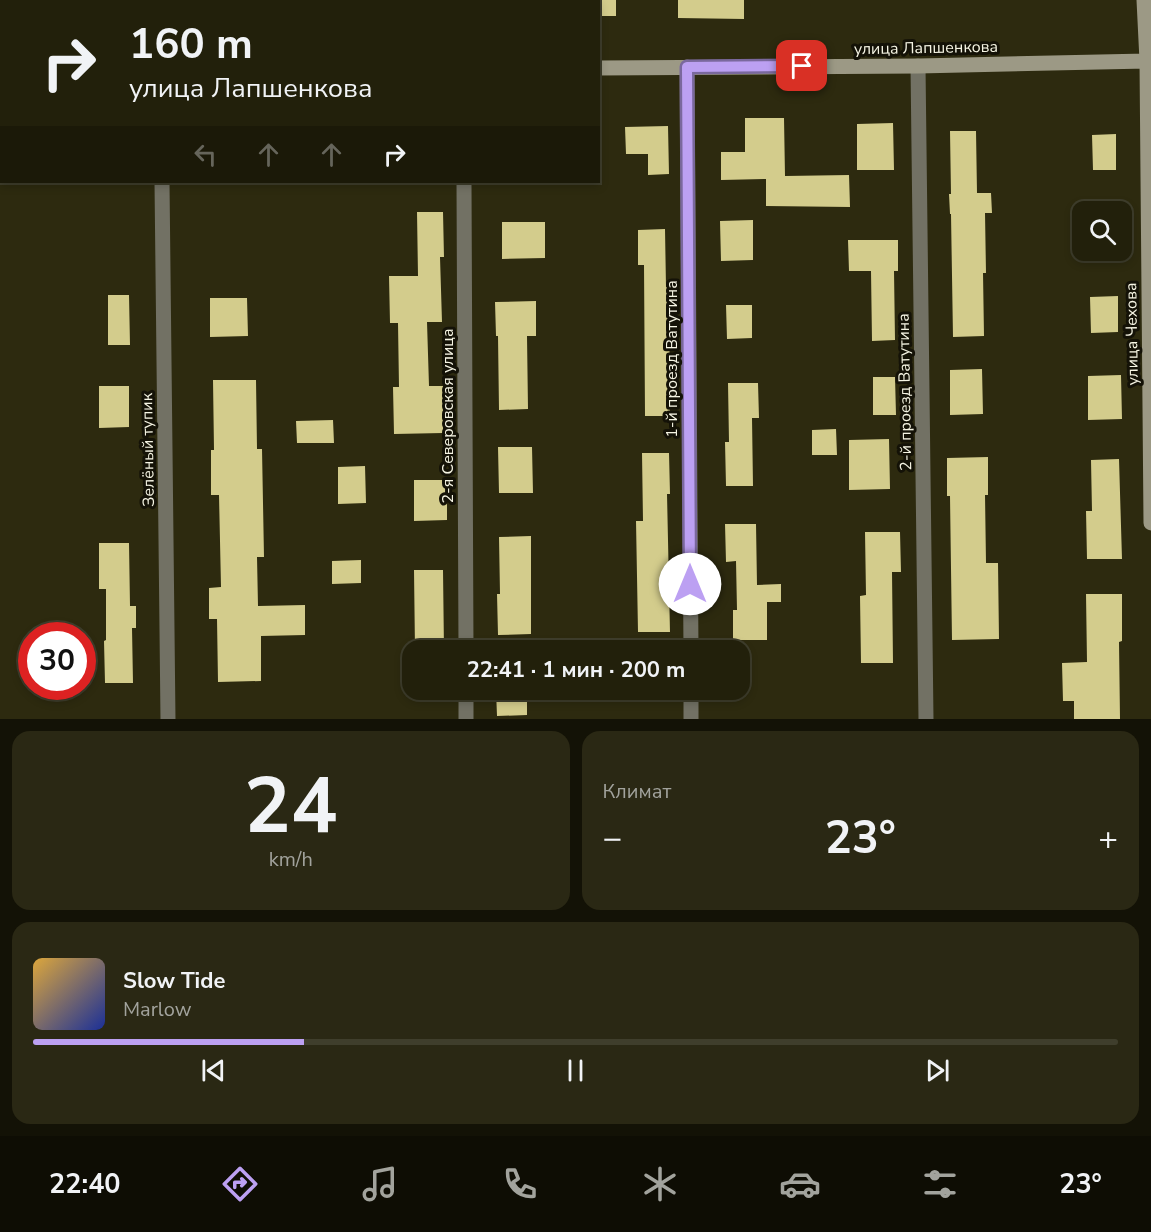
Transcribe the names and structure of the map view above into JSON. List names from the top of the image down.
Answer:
{
  "streets": {
    "street": [
      "улица Лапшенкова",
      "улица Чехова",
      "1-й проезд Ватутина",
      "2-й проезд Ватутина",
      "2-я Северовская улица",
      "Зелёный тупик"
    ]
  },
  "crossings": [
    ["улица Лапшенкова", "улица Чехова"],
    ["улица Лапшенкова", "1-й проезд Ватутина"],
    ["улица Лапшенкова", "2-й проезд Ватутина"]
  ],
  "page": {
    "turn": ["160 m", "улица Лапшенкова"],
    "limit": "30",
    "trip": "22:41 · 1 мин · 200 m",
    "tile": [
      ["24", "km/h"],
      "Климат"
    ],
    "heat": ["−", "23°", "+"],
    "song": ["Slow Tide", "Marlow"],
    "tabs": ["22:40", "23°"]
  }
}
